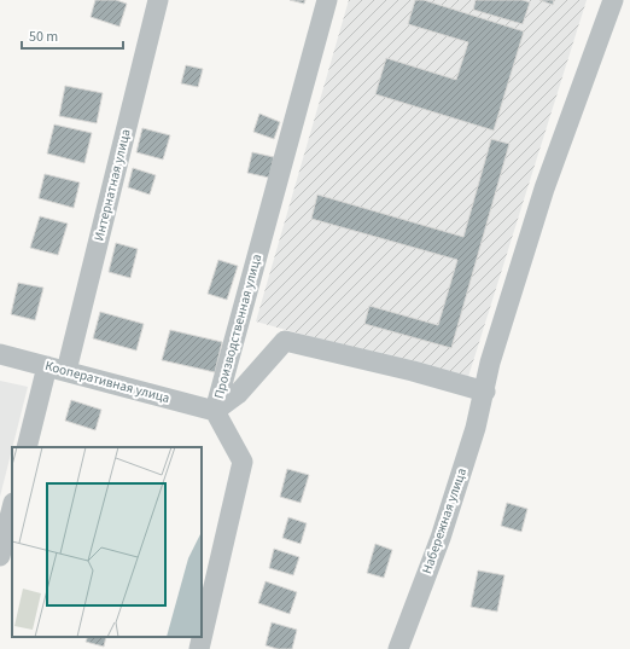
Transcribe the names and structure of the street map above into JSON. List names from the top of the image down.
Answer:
{
  "streets": {
    "street": [
      "Интернатная улица",
      "Производственная улица",
      "Кооперативная улица",
      "Набережная улица"
    ]
  },
  "crossings": [
    ["Интернатная улица", "Кооперативная улица"],
    ["Производственная улица", "Кооперативная улица"]
  ],
  "scale_bar": "50 m"
}
